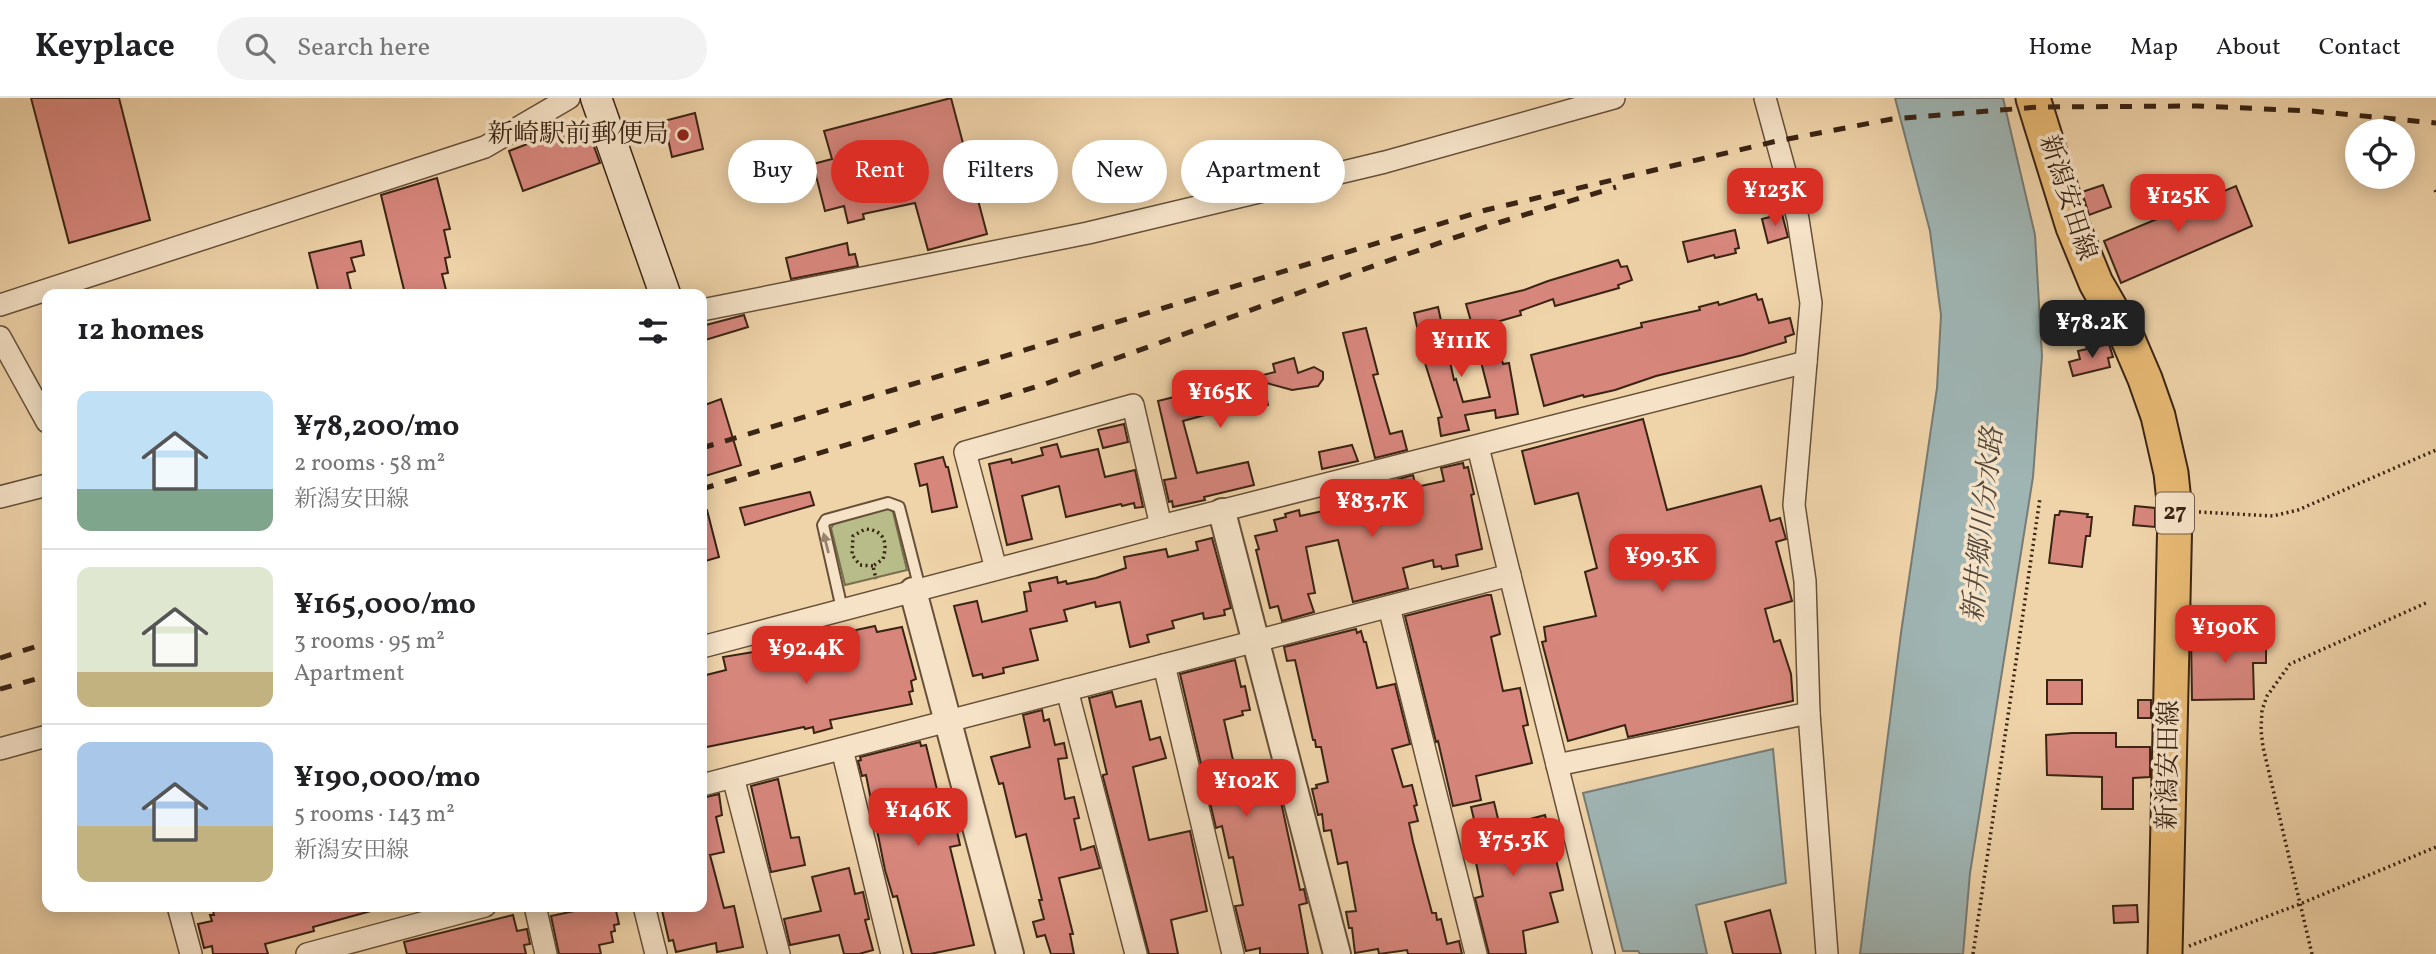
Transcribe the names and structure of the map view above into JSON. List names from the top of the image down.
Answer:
{
  "streets": {
    "main road": ["新潟安田線", "27"]
  },
  "water": ["新井郷川分水路"],
  "places": ["新崎駅前郵便局"],
  "page": {
    "header": "Keyplace",
    "search": "Search here",
    "nav": [
      "Home",
      "Map",
      "About",
      "Contact"
    ],
    "chip": [
      "Buy",
      "Rent",
      "Filters",
      "New",
      "Apartment"
    ],
    "price": [
      "¥123K",
      "¥125K",
      "¥78.2K",
      "¥111K",
      "¥165K",
      "¥83.7K",
      "¥99.3K",
      "¥190K",
      "¥92.4K",
      "¥102K",
      "¥146K",
      "¥75.3K"
    ],
    "heading": "12 homes",
    "list": [
      {
        "name": "¥78,200/mo",
        "note": "2 rooms · 58 m² · 新潟安田線"
      },
      {
        "name": "¥165,000/mo",
        "note": "3 rooms · 95 m² · Apartment"
      },
      {
        "name": "¥190,000/mo",
        "note": "5 rooms · 143 m² · 新潟安田線"
      }
    ]
  }
}
